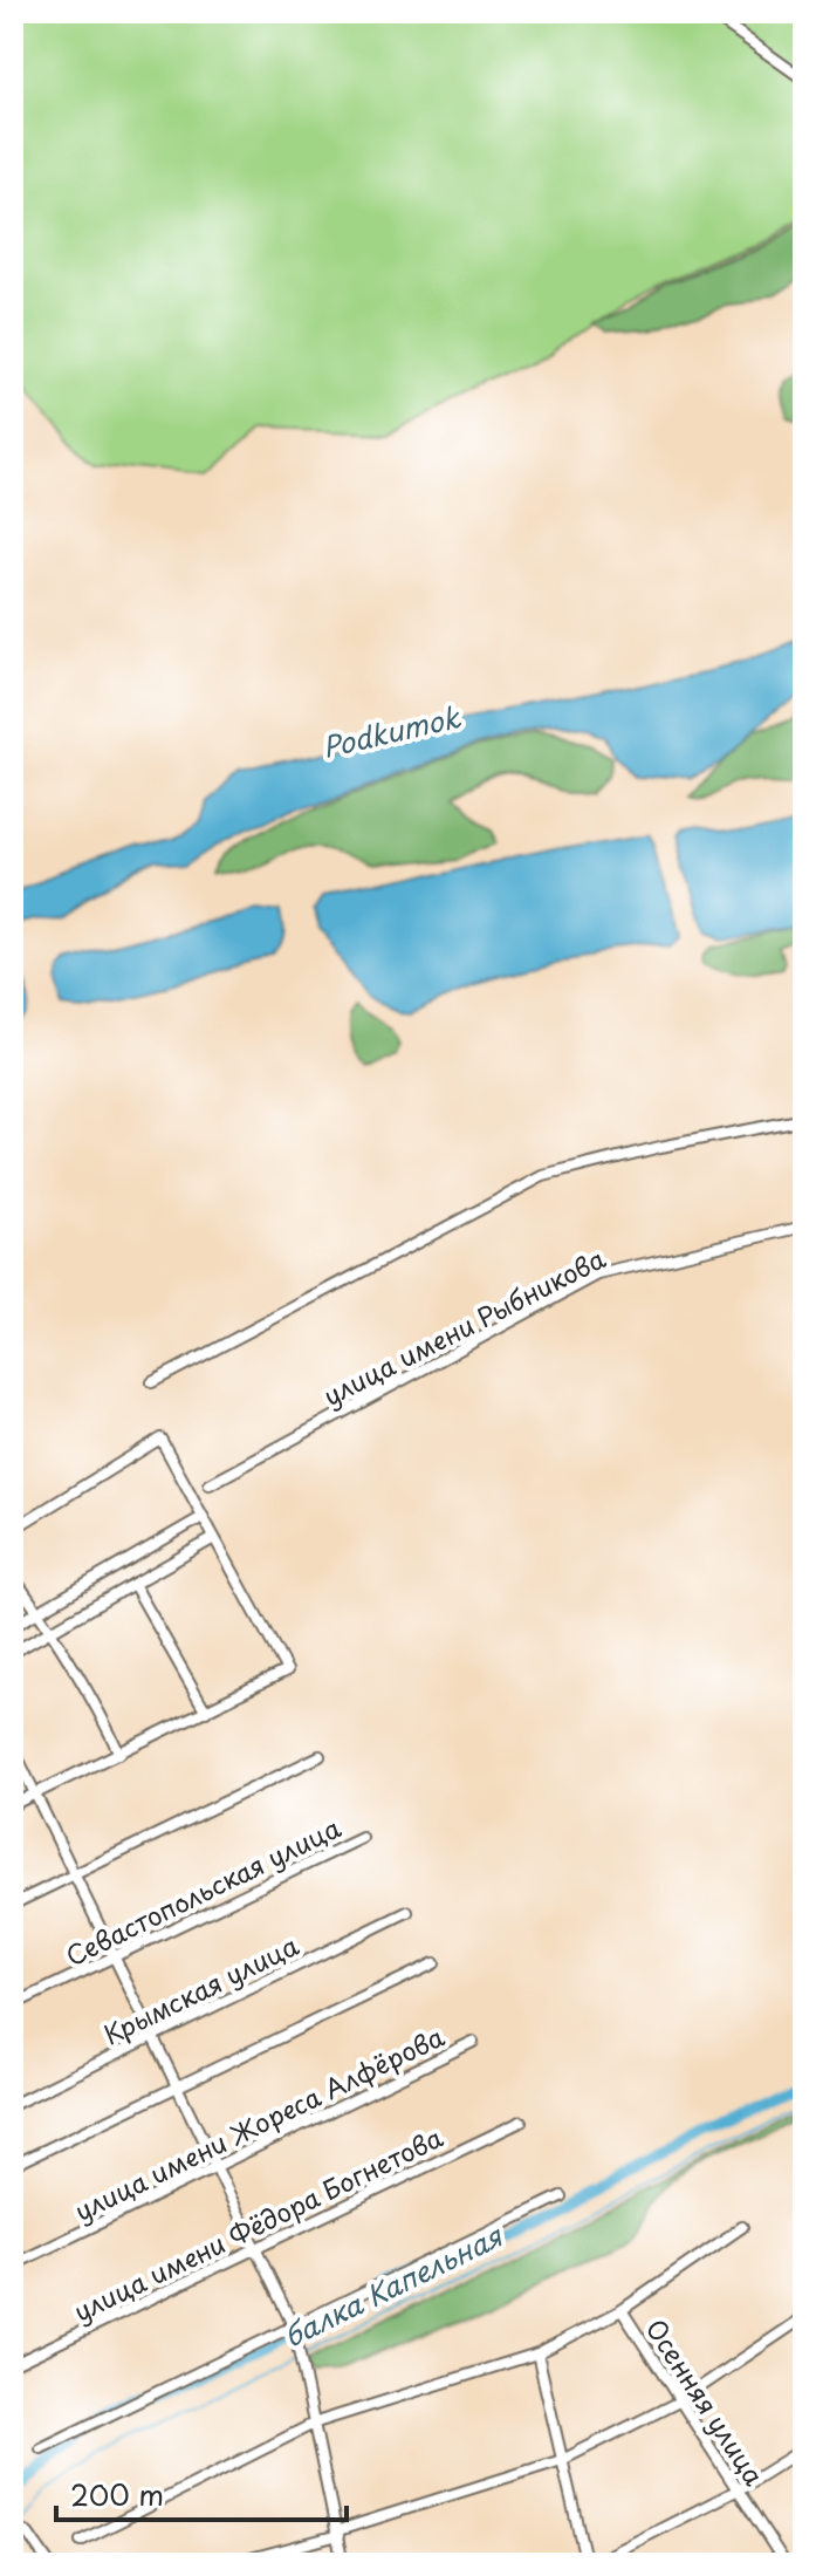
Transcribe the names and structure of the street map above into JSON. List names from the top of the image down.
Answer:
{
  "streets": {
    "street": [
      "улица имени Рыбникова",
      "Севастопольская улица",
      "Крымская улица",
      "улица имени Жореса Алфёрова",
      "улица имени Фёдора Богнетова",
      "Осенняя улица"
    ]
  },
  "water": ["Podkumok", "балка Капельная"],
  "scale_bar": "200 m"
}
